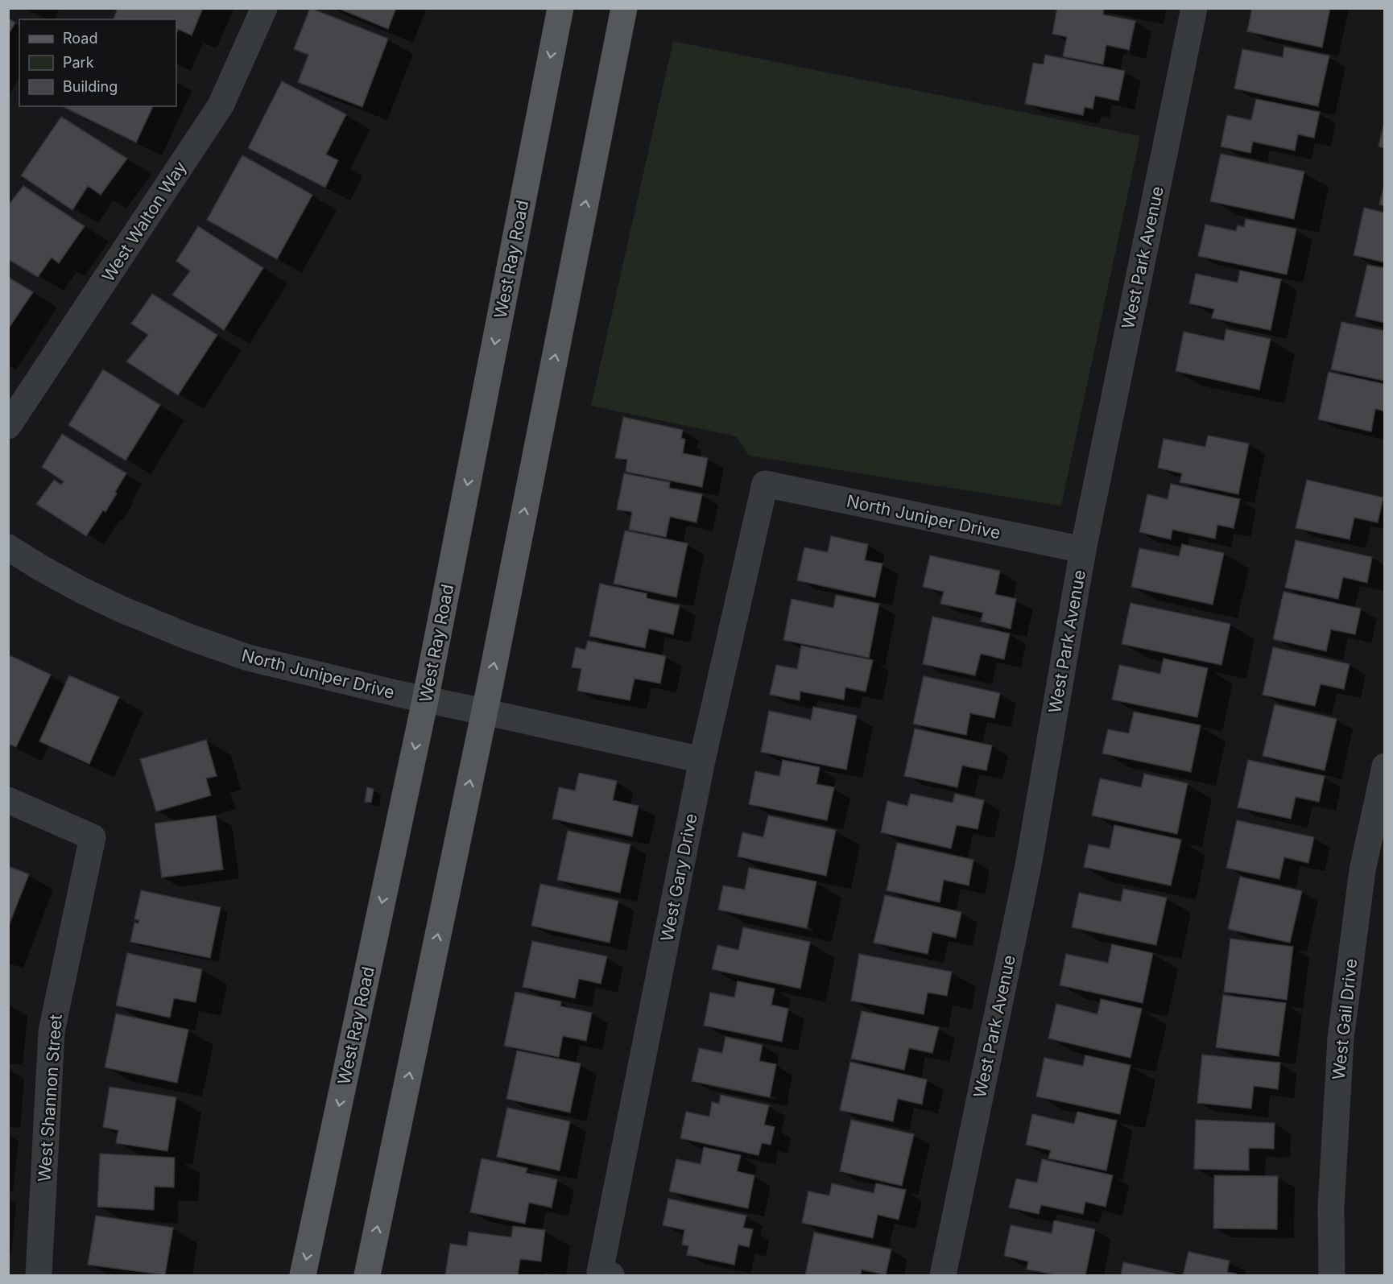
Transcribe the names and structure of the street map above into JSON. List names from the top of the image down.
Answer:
{
  "streets": {
    "main road": ["West Ray Road"],
    "street": [
      "West Walton Way",
      "West Park Avenue",
      "North Juniper Drive",
      "West Gary Drive",
      "West Gail Drive",
      "West Shannon Street"
    ]
  },
  "crossings": [
    ["West Park Avenue", "North Juniper Drive"],
    ["West Ray Road", "North Juniper Drive"],
    ["North Juniper Drive", "West Gary Drive"]
  ],
  "legend": ["Road", "Park", "Building"]
}
